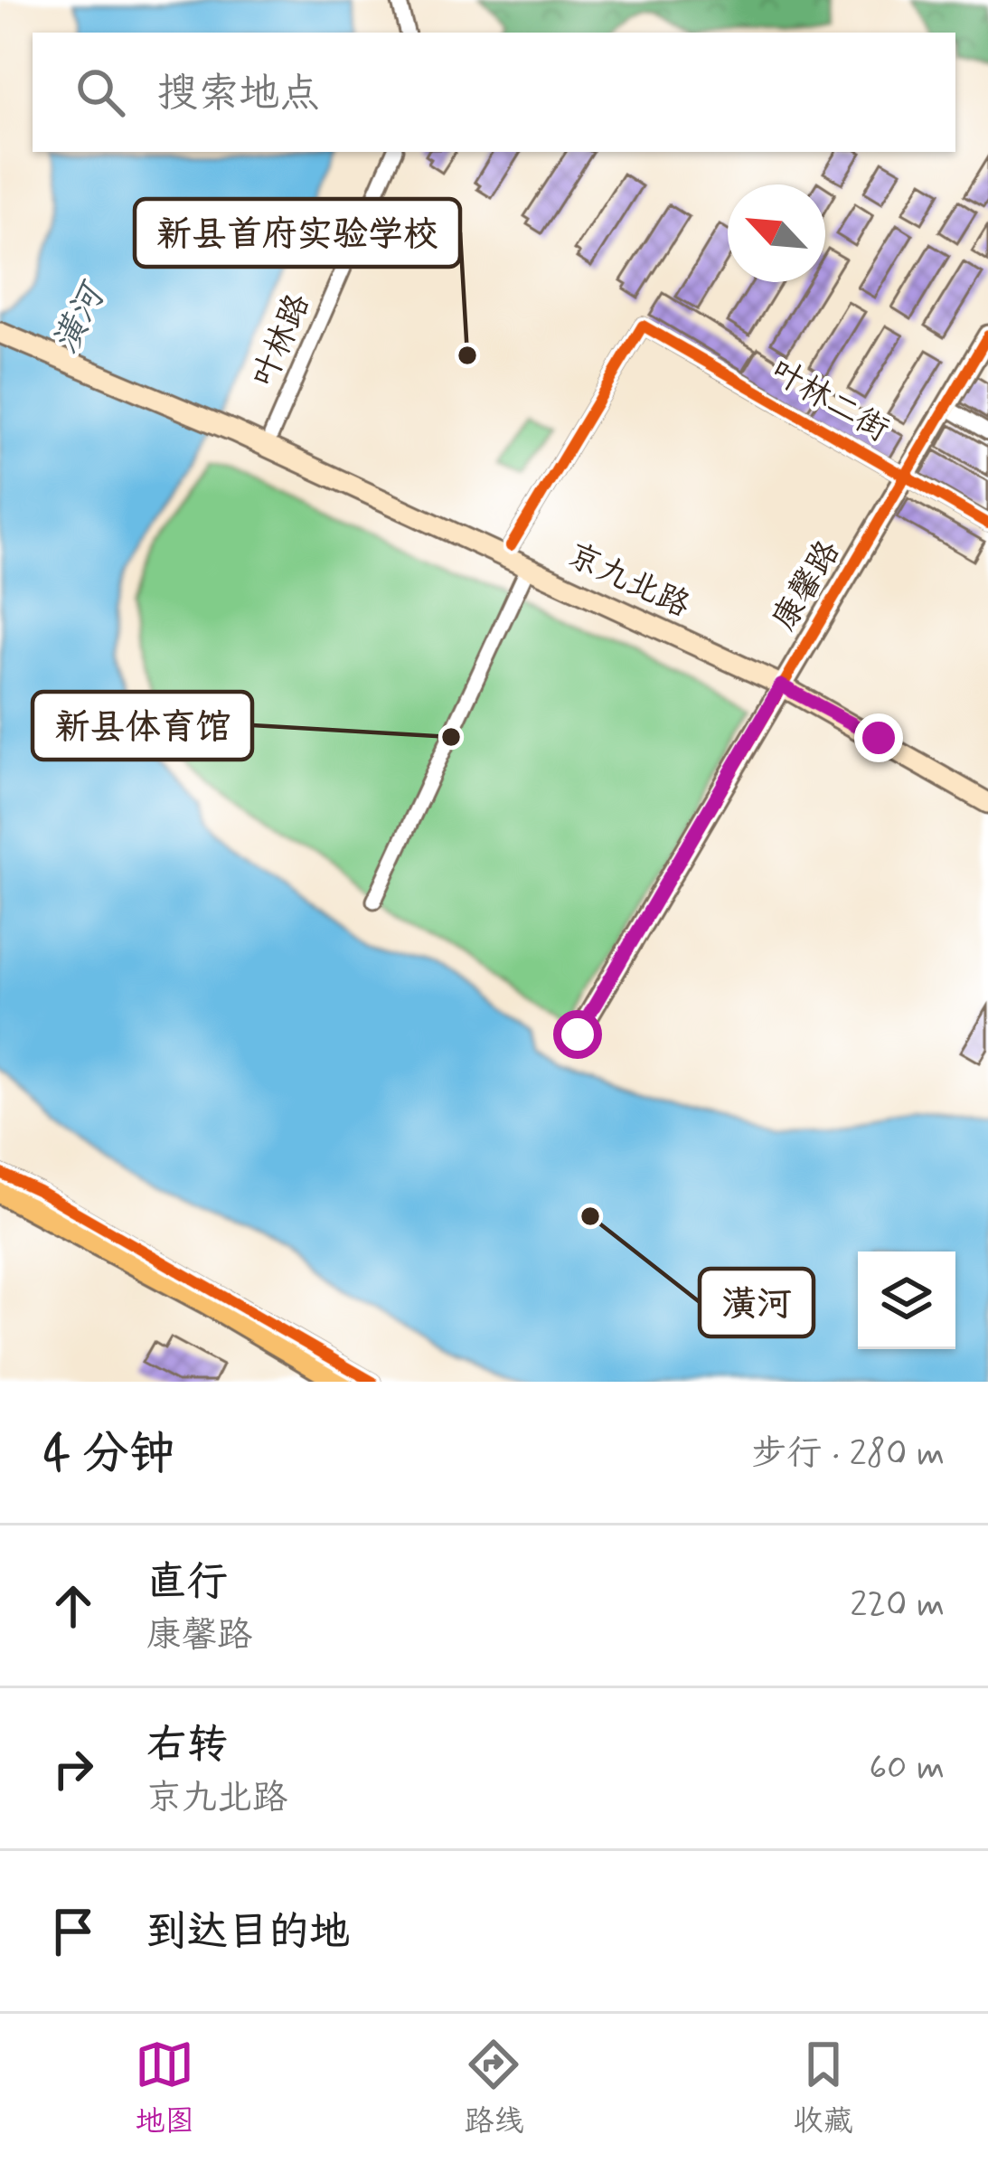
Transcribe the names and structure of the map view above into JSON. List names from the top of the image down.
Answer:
{
  "streets": {
    "main road": ["京九北路", "康馨路"],
    "street": ["叶林路", "叶林二街"]
  },
  "crossings": [
    ["叶林路", "京九北路"],
    ["叶林二街", "京九北路"],
    ["叶林二街", "康馨路"],
    ["京九北路", "康馨路"]
  ],
  "water": ["潢河"],
  "places": ["新县首府实验学校", "新县体育馆", "潢河"],
  "north": "top left",
  "page": {
    "search": "搜索地点",
    "heading": ["4 分钟", "步行 · 280 m"],
    "list": [
      ["直行", "康馨路", "220 m"],
      ["右转", "京九北路", "60 m"],
      "到达目的地"
    ],
    "nav": ["地图", "路线", "收藏"]
  }
}
